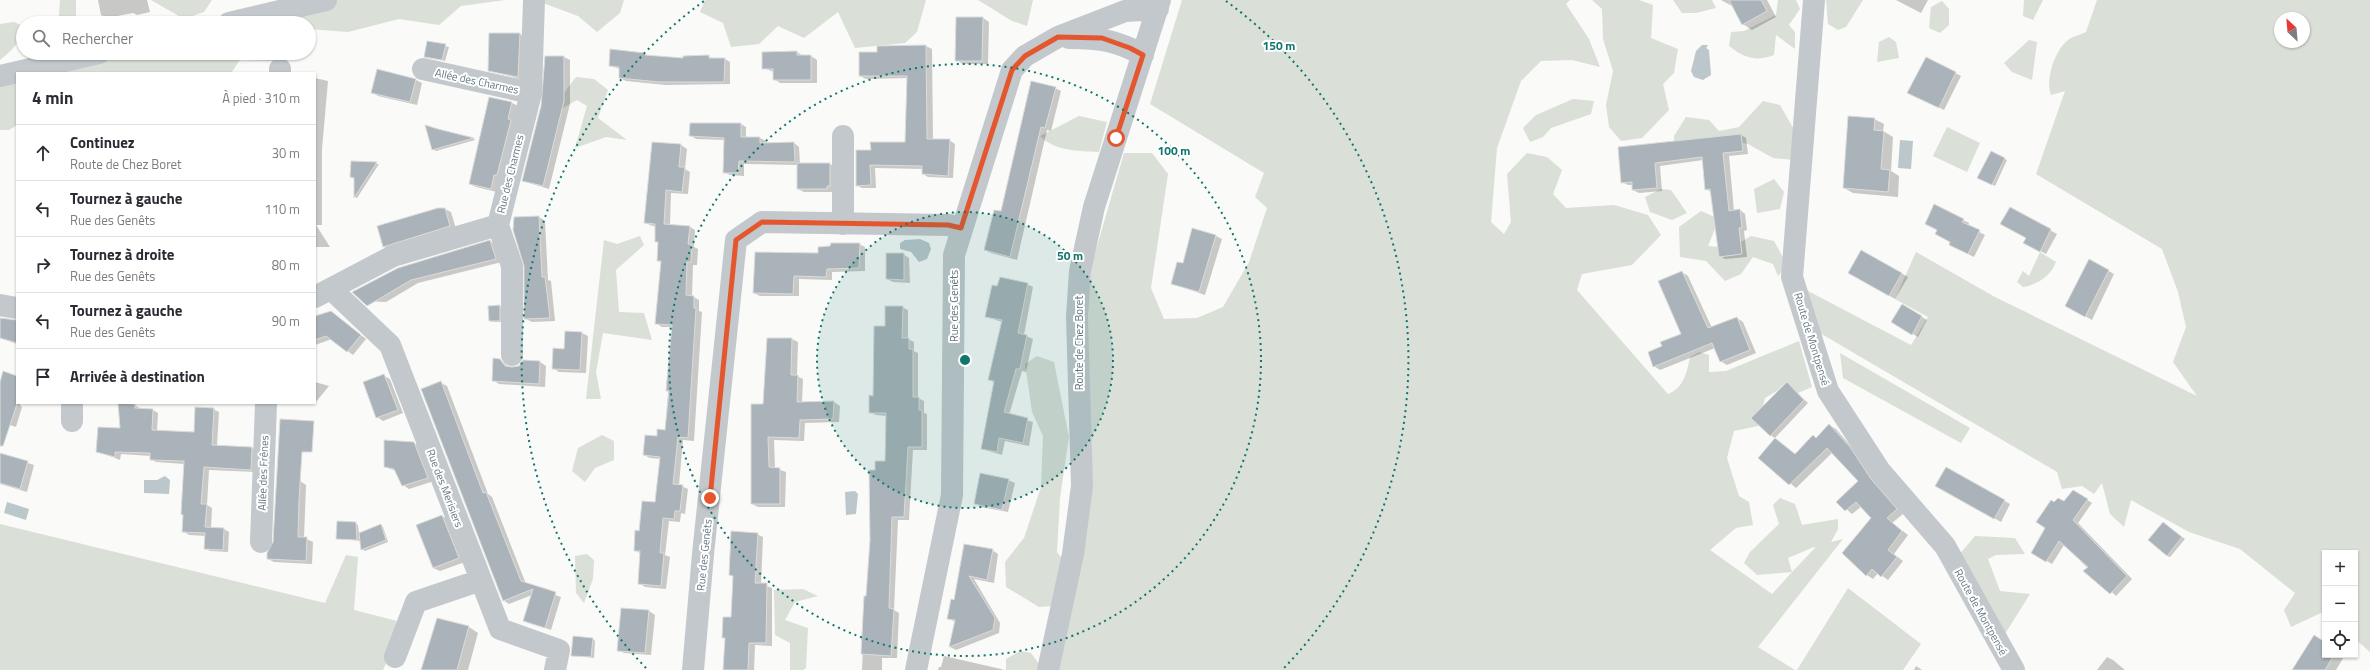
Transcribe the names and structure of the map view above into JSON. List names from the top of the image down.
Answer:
{
  "streets": {
    "street": [
      "Allée des Charmes",
      "Rue des Charmes",
      "Rue des Genêts",
      "Route de Montpensé",
      "Route de Chez Boret",
      "Allée des Frênes",
      "Rue des Merisiers"
    ]
  },
  "crossings": [
    ["Allée des Charmes", "Rue des Charmes"],
    ["Rue des Charmes", "Rue des Merisiers"],
    ["Rue des Genêts", "Route de Chez Boret"]
  ],
  "north": "top left",
  "page": {
    "search": "Rechercher",
    "heading": ["4 min", "À pied · 310 m"],
    "list": [
      ["Continuez", "Route de Chez Boret", "30 m"],
      ["Tournez à gauche", "Rue des Genêts", "110 m"],
      ["Tournez à droite", "Rue des Genêts", "80 m"],
      ["Tournez à gauche", "Rue des Genêts", "90 m"],
      "Arrivée à destination"
    ],
    "map_buttons": ["+", "−"]
  },
  "rings": ["150 m", "100 m", "50 m"]
}
